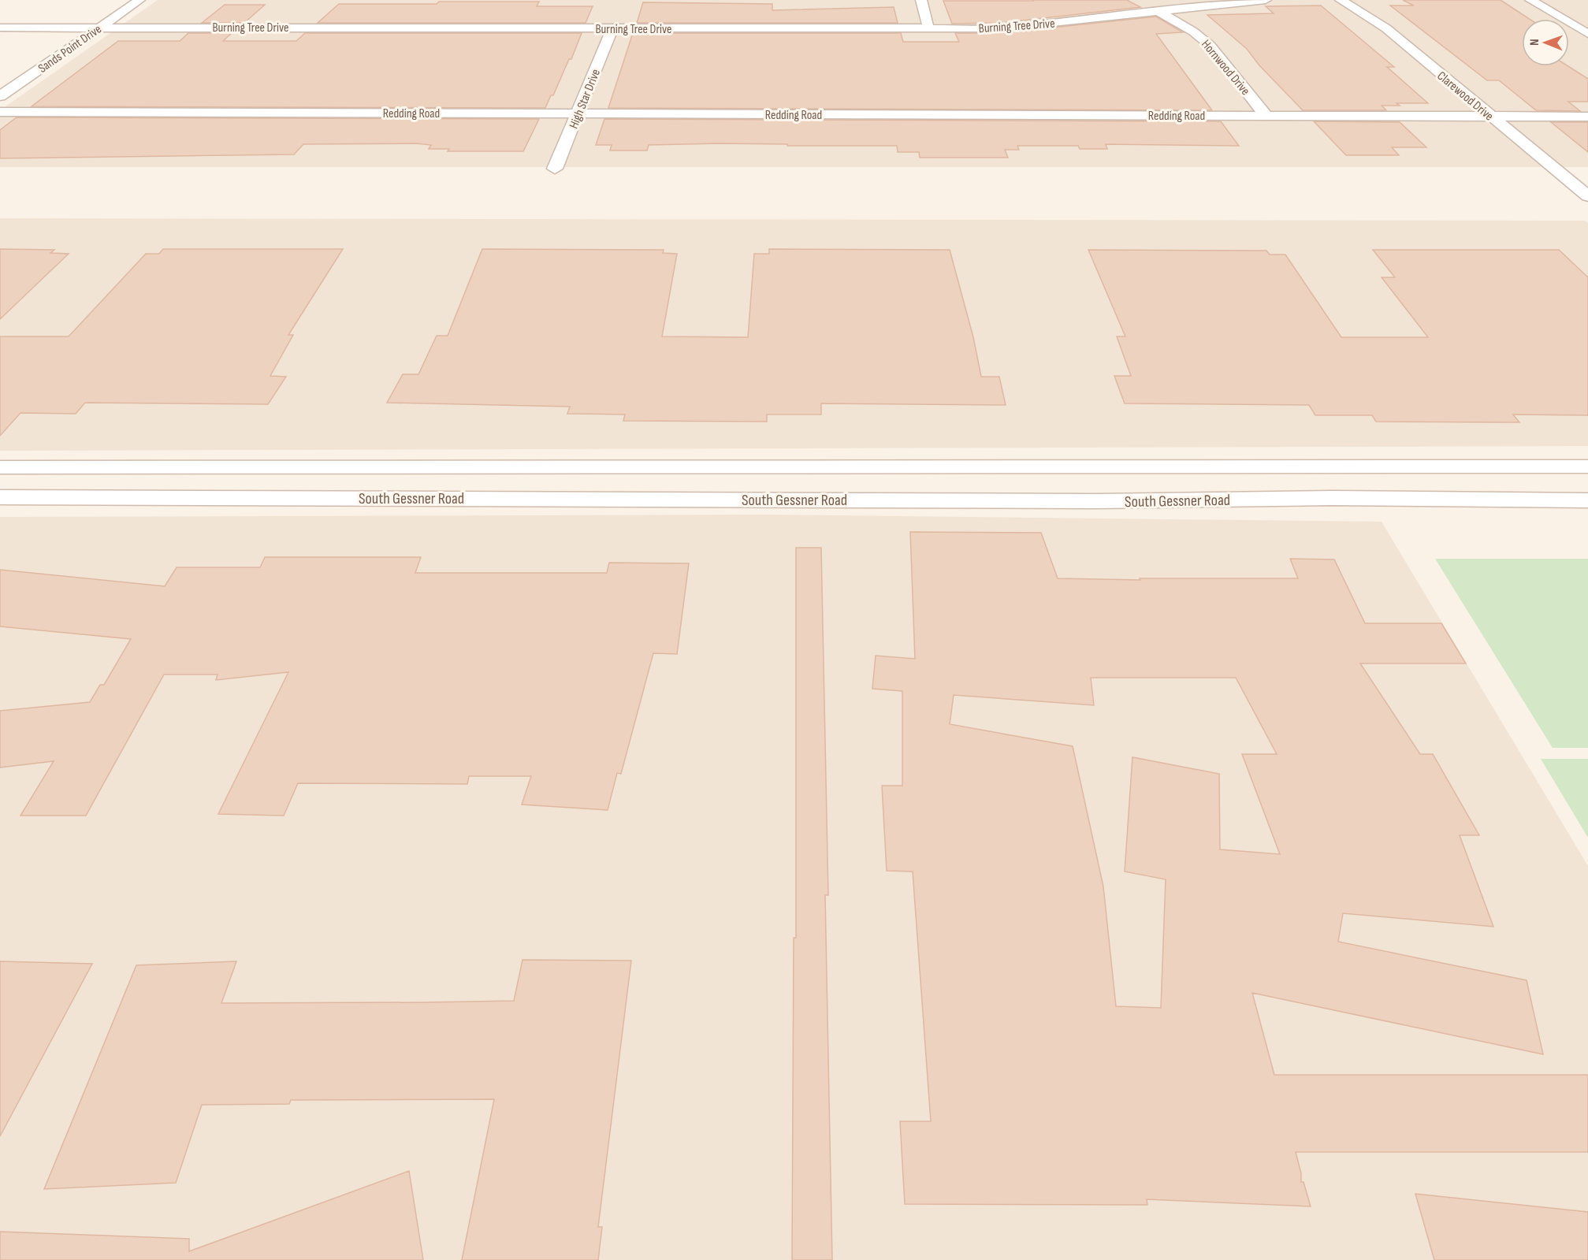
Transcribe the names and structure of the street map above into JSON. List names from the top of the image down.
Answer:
{
  "streets": {
    "street": [
      "Burning Tree Drive",
      "Sands Point Drive",
      "Hornwood Drive",
      "Clarewood Drive",
      "High Star Drive",
      "Redding Road",
      "South Gessner Road"
    ]
  },
  "crossings": [
    ["Burning Tree Drive", "Sands Point Drive"],
    ["Burning Tree Drive", "Hornwood Drive"],
    ["Burning Tree Drive", "High Star Drive"],
    ["Hornwood Drive", "Redding Road"],
    ["Clarewood Drive", "Redding Road"],
    ["High Star Drive", "Redding Road"]
  ],
  "north": "left"
}
